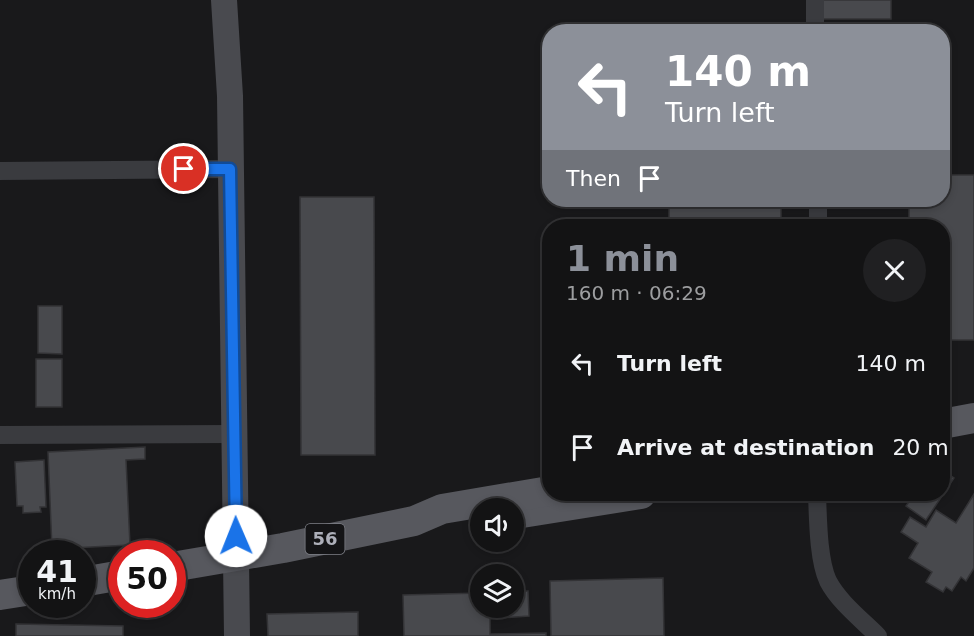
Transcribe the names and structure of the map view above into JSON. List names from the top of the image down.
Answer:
{
  "streets": {
    "main road": ["56"]
  },
  "page": {
    "turn": ["140 m", "Turn left"],
    "then": "Then",
    "heading": ["1 min", "160 m · 06:29"],
    "list": [
      {
        "name": "Turn left",
        "value": "140 m"
      },
      {
        "name": "Arrive at destination",
        "value": "20 m"
      }
    ],
    "speed": "41 km/h",
    "limit": "50"
  }
}
